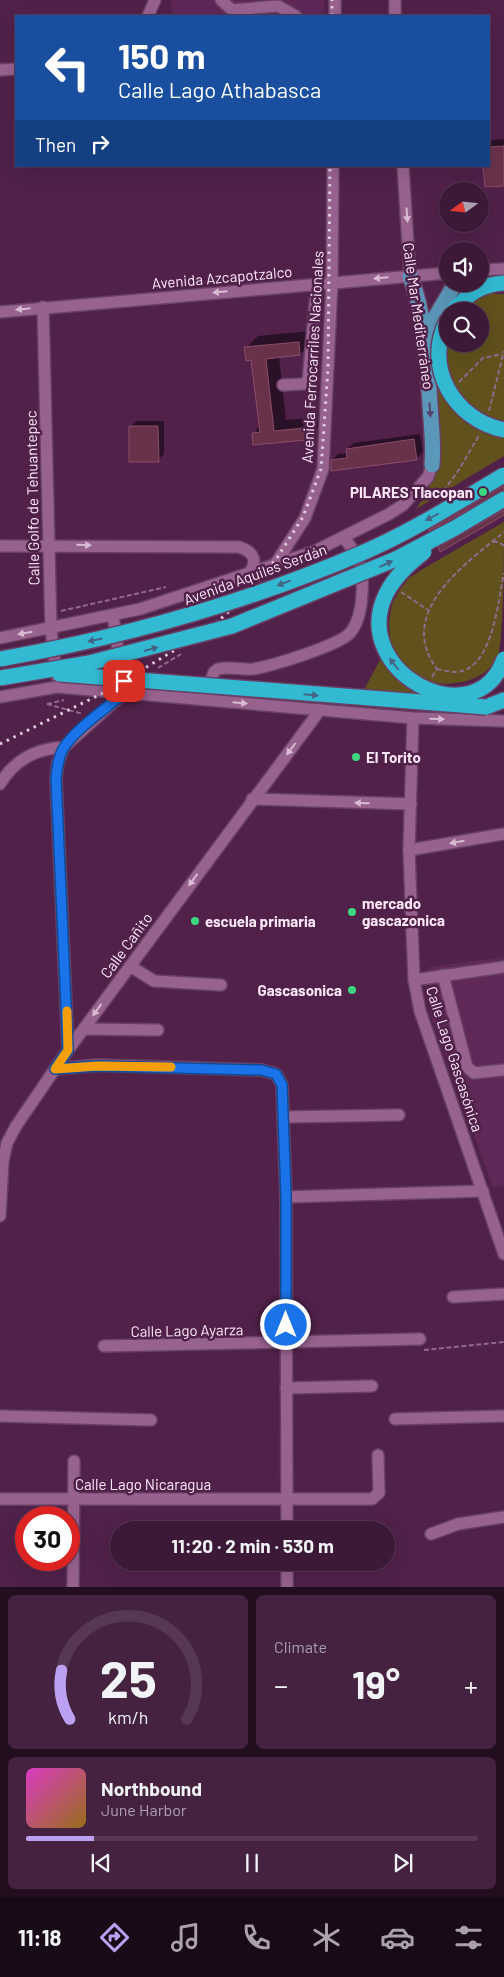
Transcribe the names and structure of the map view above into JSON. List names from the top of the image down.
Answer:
{
  "streets": {
    "highway": ["Avenida Aquiles Serdán"],
    "main road": ["Calle Mar Mediterráneo"],
    "street": [
      "Avenida Azcapotzalco",
      "Avenida Ferrocarriles Nacionales",
      "Calle Golfo de Tehuantepec",
      "Calle Cañito",
      "Calle Lago Gascasónica",
      "Calle Lago Ayarza",
      "Calle Lago Nicaragua"
    ]
  },
  "crossings": [
    ["Avenida Azcapotzalco", "Calle Mar Mediterráneo"],
    ["Avenida Azcapotzalco", "Avenida Ferrocarriles Nacionales"],
    ["Avenida Azcapotzalco", "Calle Golfo de Tehuantepec"],
    ["Calle Mar Mediterráneo", "Avenida Aquiles Serdán"],
    ["Avenida Ferrocarriles Nacionales", "Avenida Aquiles Serdán"],
    ["Calle Golfo de Tehuantepec", "Avenida Aquiles Serdán"]
  ],
  "one_way": ["Avenida Azcapotzalco", "Calle Mar Mediterráneo", "Calle Cañito"],
  "places": [
    "PILARES Tlacopan",
    "El Torito",
    "mercado gascazonica",
    "escuela primaria",
    "Gascasonica"
  ],
  "north": "left",
  "page": {
    "turn": ["150 m", "Calle Lago Athabasca"],
    "then": "Then",
    "limit": "30",
    "trip": "11:20 · 2 min · 530 m",
    "tile": "Climate",
    "heat": ["−", "19°", "+"],
    "song": ["Northbound", "June Harbor"],
    "tabs": "11:18",
    "gauge": ["25", "km/h"]
  }
}
